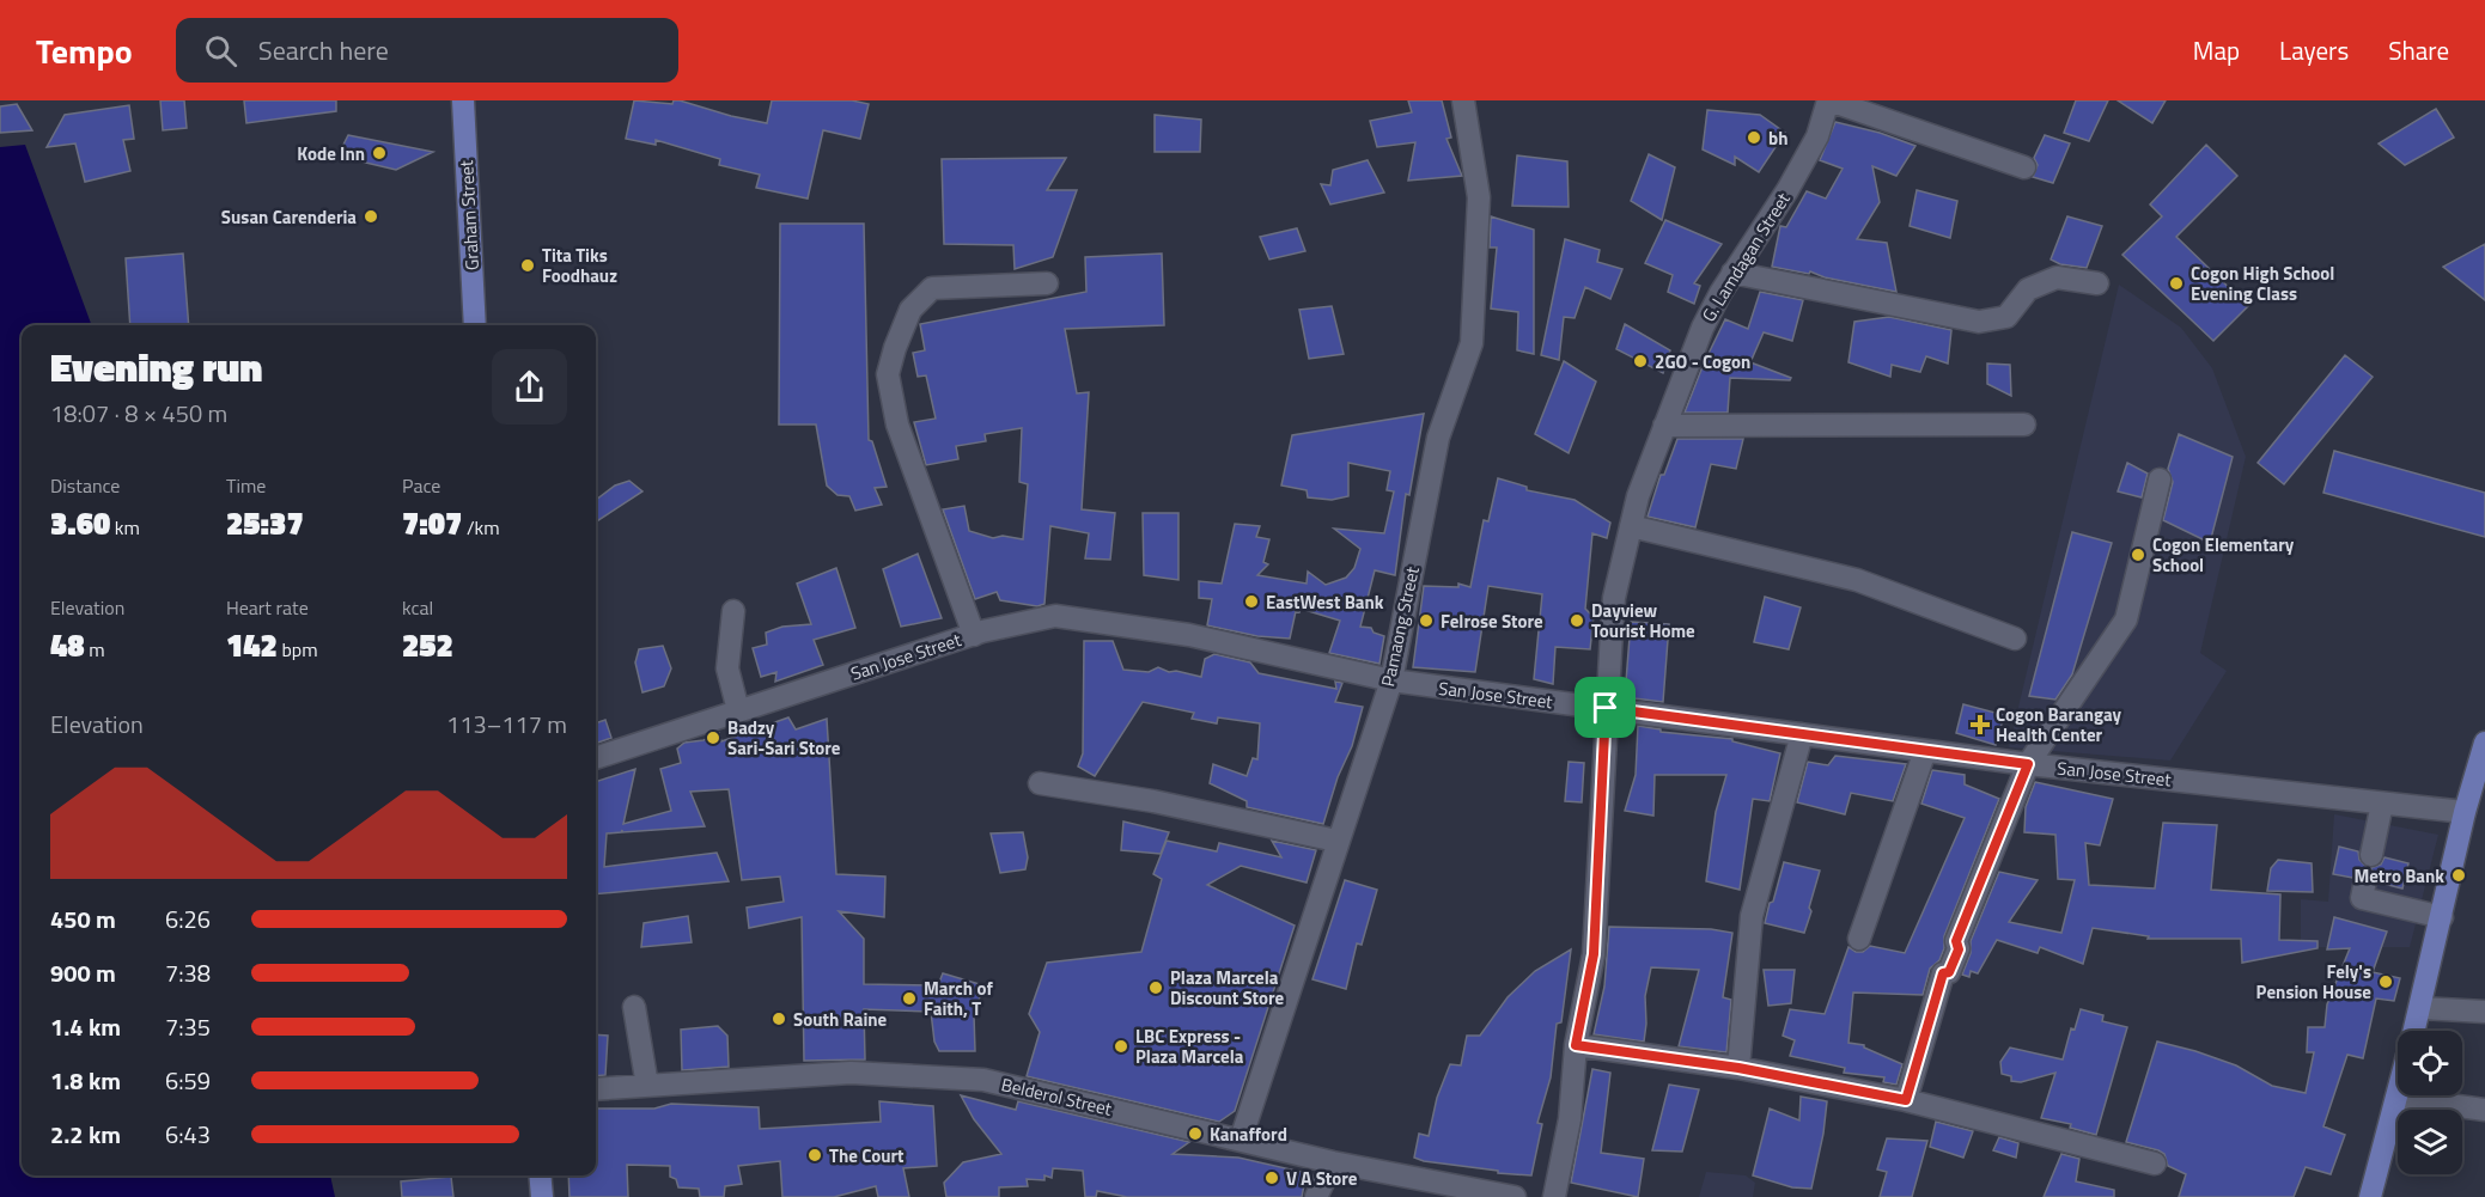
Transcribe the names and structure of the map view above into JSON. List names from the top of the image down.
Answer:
{
  "streets": {
    "main road": ["Graham Street"],
    "street": [
      "G. Lamdagan Street",
      "Pamaong Street",
      "San Jose Street",
      "Belderol Street"
    ]
  },
  "crossings": [
    ["G. Lamdagan Street", "San Jose Street"],
    ["Pamaong Street", "San Jose Street"],
    ["Pamaong Street", "Belderol Street"]
  ],
  "places": {
    "other": [
      "bh",
      "Kode Inn",
      "Susan Carenderia",
      "Tita Tiks Foodhauz",
      "Cogon High School Evening Class",
      "2GO - Cogon",
      "Cogon Elementary School",
      "EastWest Bank",
      "Felrose Store",
      "Dayview Tourist Home",
      "Badzy Sari-Sari Store",
      "Metro Bank",
      "Fely's Pension House",
      "Plaza Marcela Discount Store",
      "March of Faith, T",
      "South Raine",
      "LBC Express - Plaza Marcela",
      "Kanafford",
      "The Court",
      "V A Store"
    ],
    "health": ["Cogon Barangay Health Center"]
  },
  "page": {
    "header": "Tempo",
    "search": "Search here",
    "nav": ["Map", "Layers", "Share"],
    "heading": ["Evening run", "18:07 · 8 × 450 m"],
    "stats": [
      ["Distance", "3.60 km"],
      ["Time", "25:37"],
      ["Pace", "7:07 /km"],
      ["Elevation", "48 m"],
      ["Heart rate", "142 bpm"],
      ["kcal", "252"]
    ],
    "chart": ["Elevation", "113–117 m"],
    "list": [
      {
        "name": "450 m",
        "note": "6:26"
      },
      {
        "name": "900 m",
        "note": "7:38"
      },
      {
        "name": "1.4 km",
        "note": "7:35"
      },
      {
        "name": "1.8 km",
        "note": "6:59"
      },
      {
        "name": "2.2 km",
        "note": "6:43"
      }
    ]
  }
}
